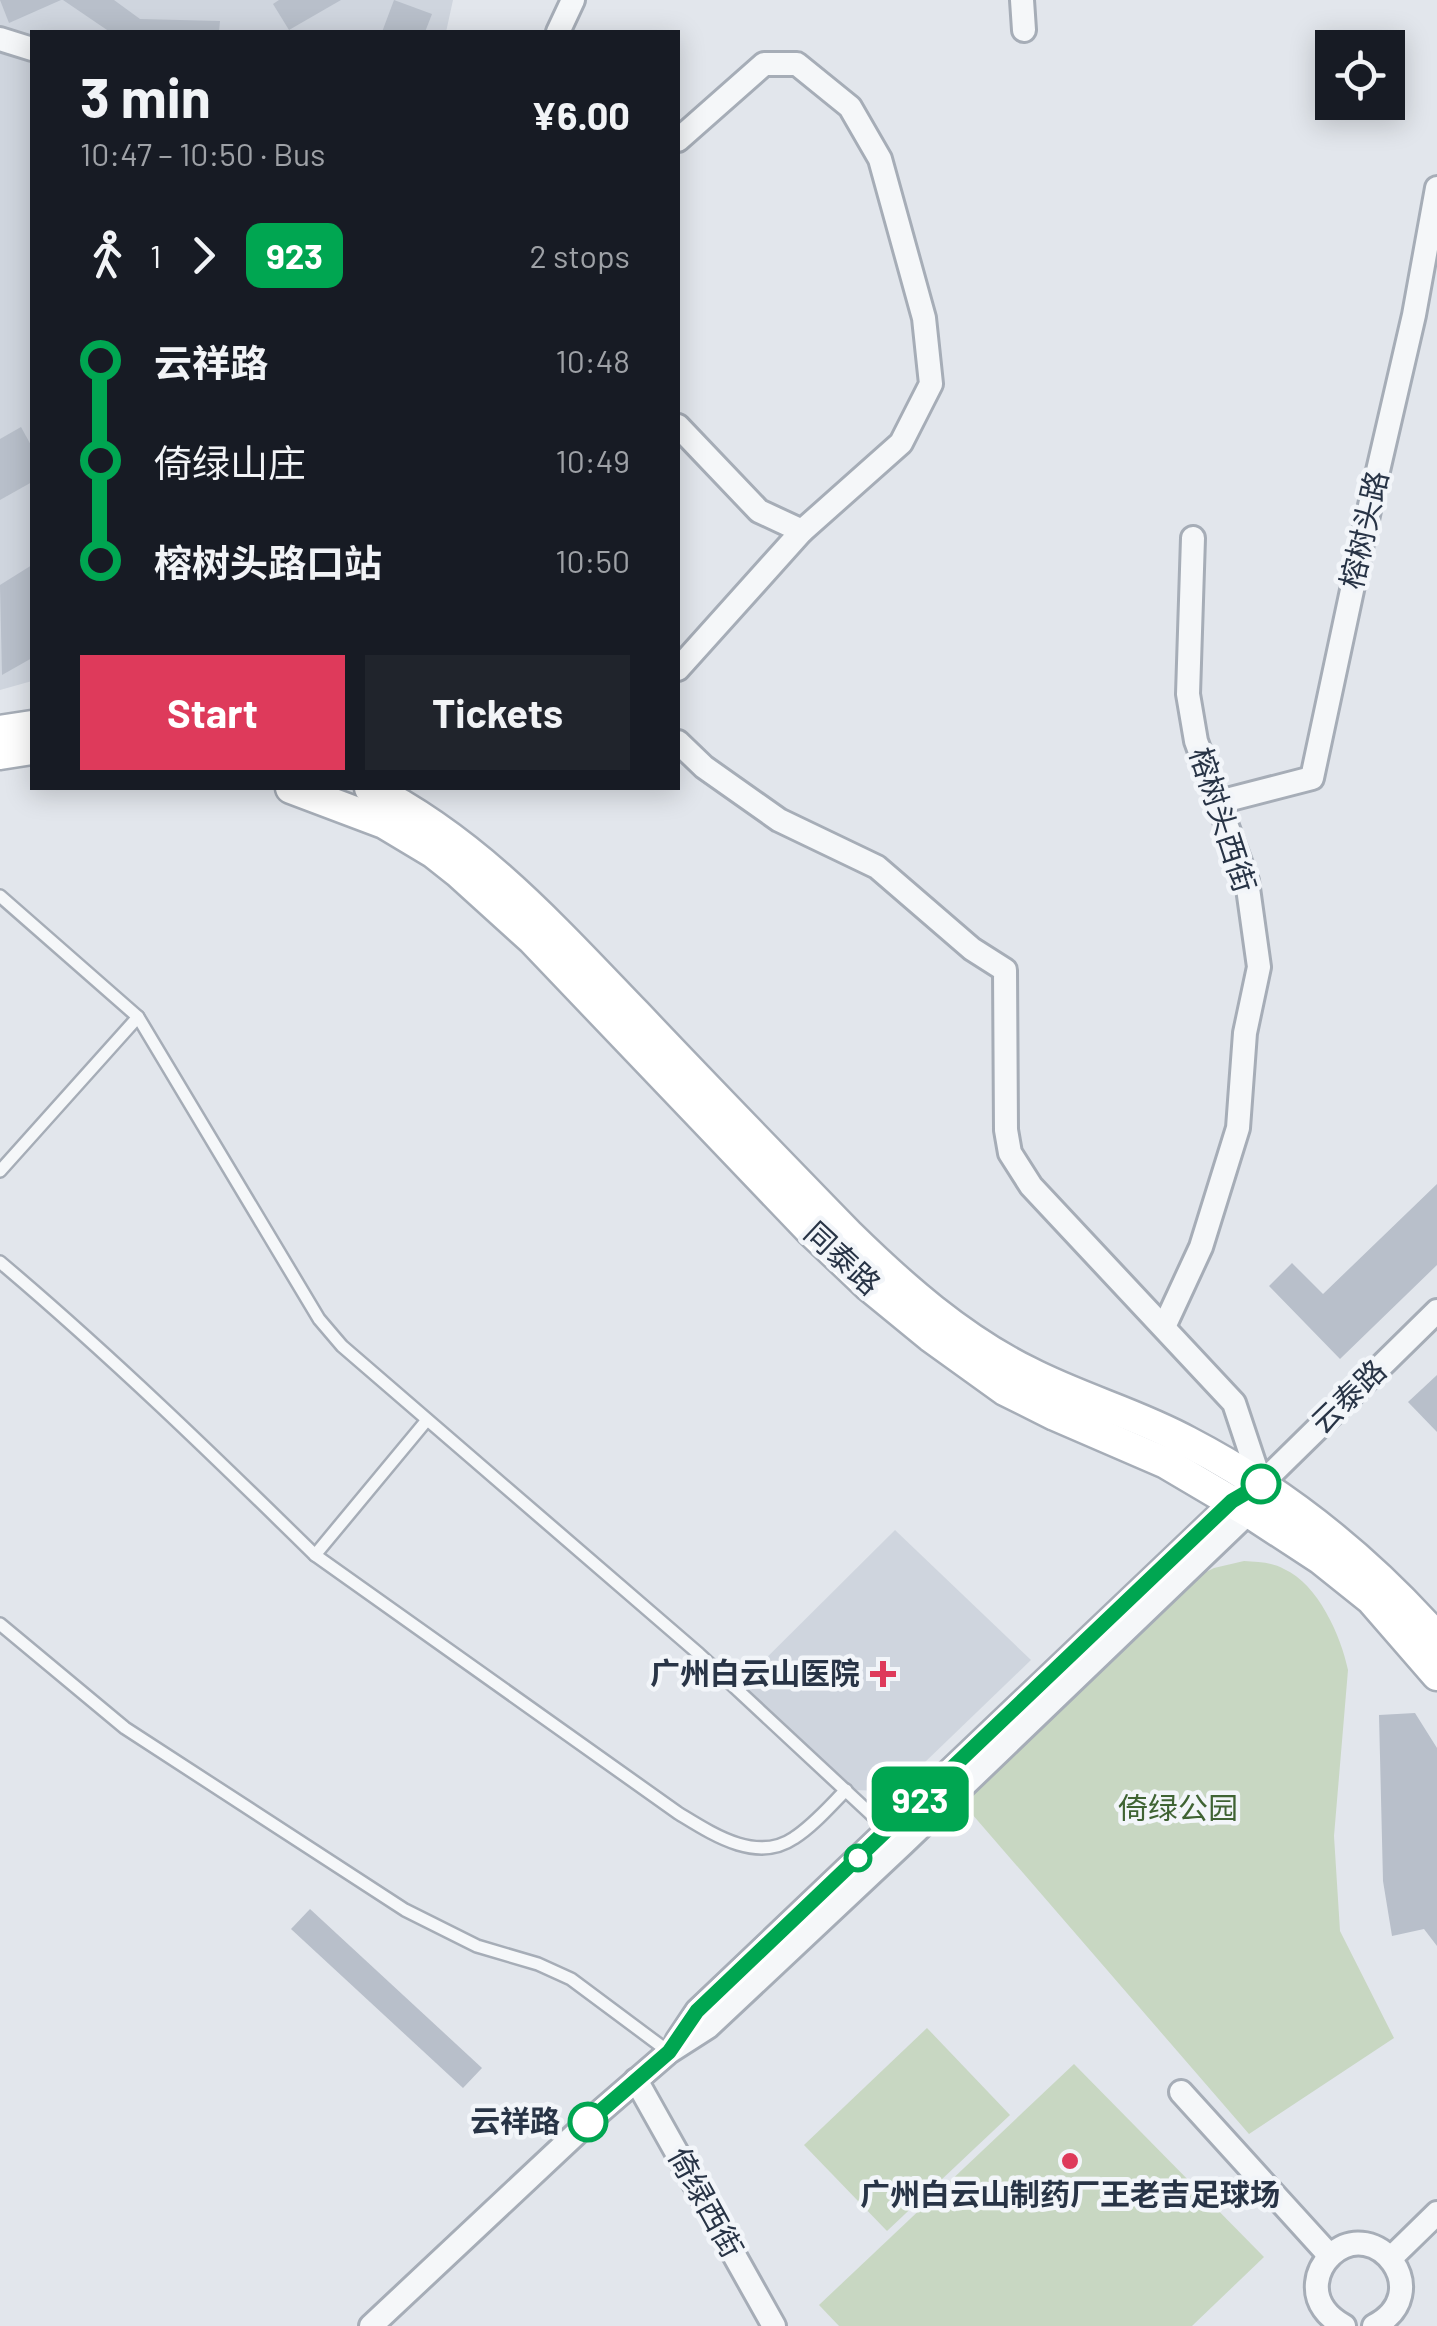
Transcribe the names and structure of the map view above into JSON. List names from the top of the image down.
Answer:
{
  "streets": {
    "main road": ["同泰路"],
    "street": [
      "榕树头路",
      "榕树头西街",
      "云泰路",
      "倚绿西街"
    ]
  },
  "crossings": [
    ["榕树头路", "榕树头西街"],
    ["同泰路", "云泰路"]
  ],
  "parks": ["倚绿公园"],
  "places": {
    "health": ["广州白云山医院"],
    "other": ["云祥路", "广州白云山制药厂王老吉足球场"]
  },
  "lines": ["bus line 923"],
  "page": {
    "on_map": "923",
    "heading": ["3 min", "10:47 – 10:50 · Bus", "¥6.00"],
    "legs": ["1", "923", "2 stops"],
    "list": [
      {
        "name": "云祥路",
        "value": "10:48"
      },
      {
        "name": "倚绿山庄",
        "value": "10:49"
      },
      {
        "name": "榕树头路口站",
        "value": "10:50"
      }
    ],
    "buttons": ["Start", "Tickets"]
  }
}
